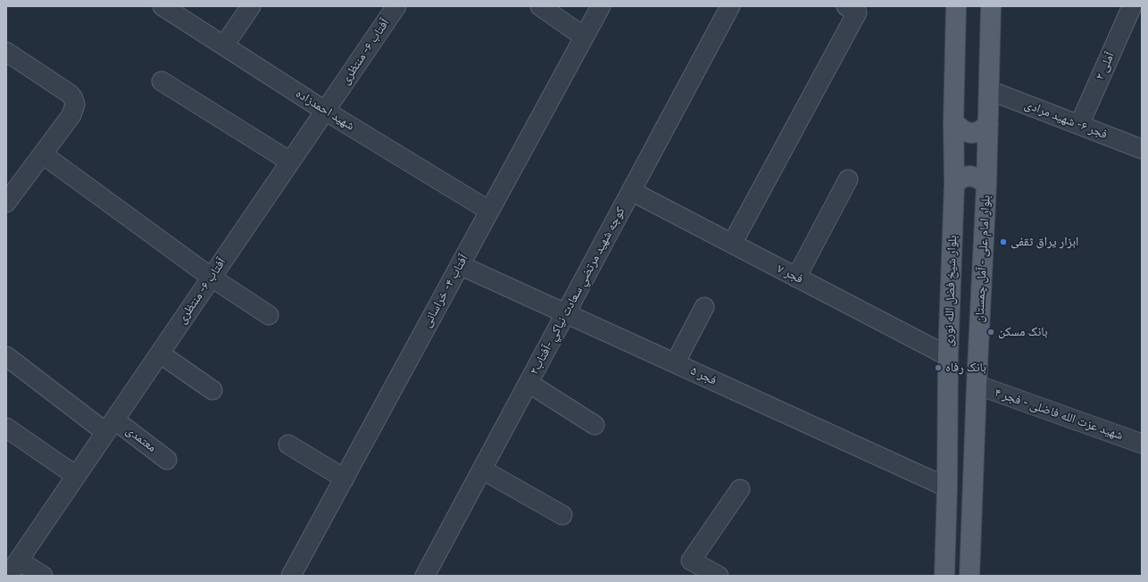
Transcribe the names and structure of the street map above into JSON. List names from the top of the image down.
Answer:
{
  "streets": {
    "main road": ["بلوار امام علی - آمل چمستان", "بلوار شیخ فضل الله نوری"],
    "street": [
      "آفتاب ۶- منتظری",
      "آملی ۲",
      "شهید احمدزاده",
      "فجر ۶- شهید مرادی",
      "فجر ۷",
      "آفتاب ۴- خراسانی",
      "كوچه شهيد مرتضي سعادت نياكي -آفتاب۲",
      "فجر ۵",
      "شهید عزت الله فاضلی - فجر ۴",
      "معتمدی"
    ]
  },
  "crossings": [
    ["آفتاب ۶- منتظری", "شهید احمدزاده"],
    ["آفتاب ۶- منتظری", "معتمدی"],
    ["آملی ۲", "فجر ۶- شهید مرادی"],
    ["شهید احمدزاده", "آفتاب ۴- خراسانی"],
    ["فجر ۶- شهید مرادی", "بلوار امام علی - آمل چمستان"],
    ["بلوار امام علی - آمل چمستان", "شهید عزت الله فاضلی - فجر ۴"],
    ["فجر ۷", "كوچه شهيد مرتضي سعادت نياكي -آفتاب۲"],
    ["فجر ۷", "بلوار شیخ فضل الله نوری"],
    ["آفتاب ۴- خراسانی", "فجر ۵"],
    ["كوچه شهيد مرتضي سعادت نياكي -آفتاب۲", "فجر ۵"],
    ["بلوار شیخ فضل الله نوری", "فجر ۵"]
  ],
  "places": ["ابزار یراق ثقفی", "بانک مسکن", "بانک رفاه"]
}
